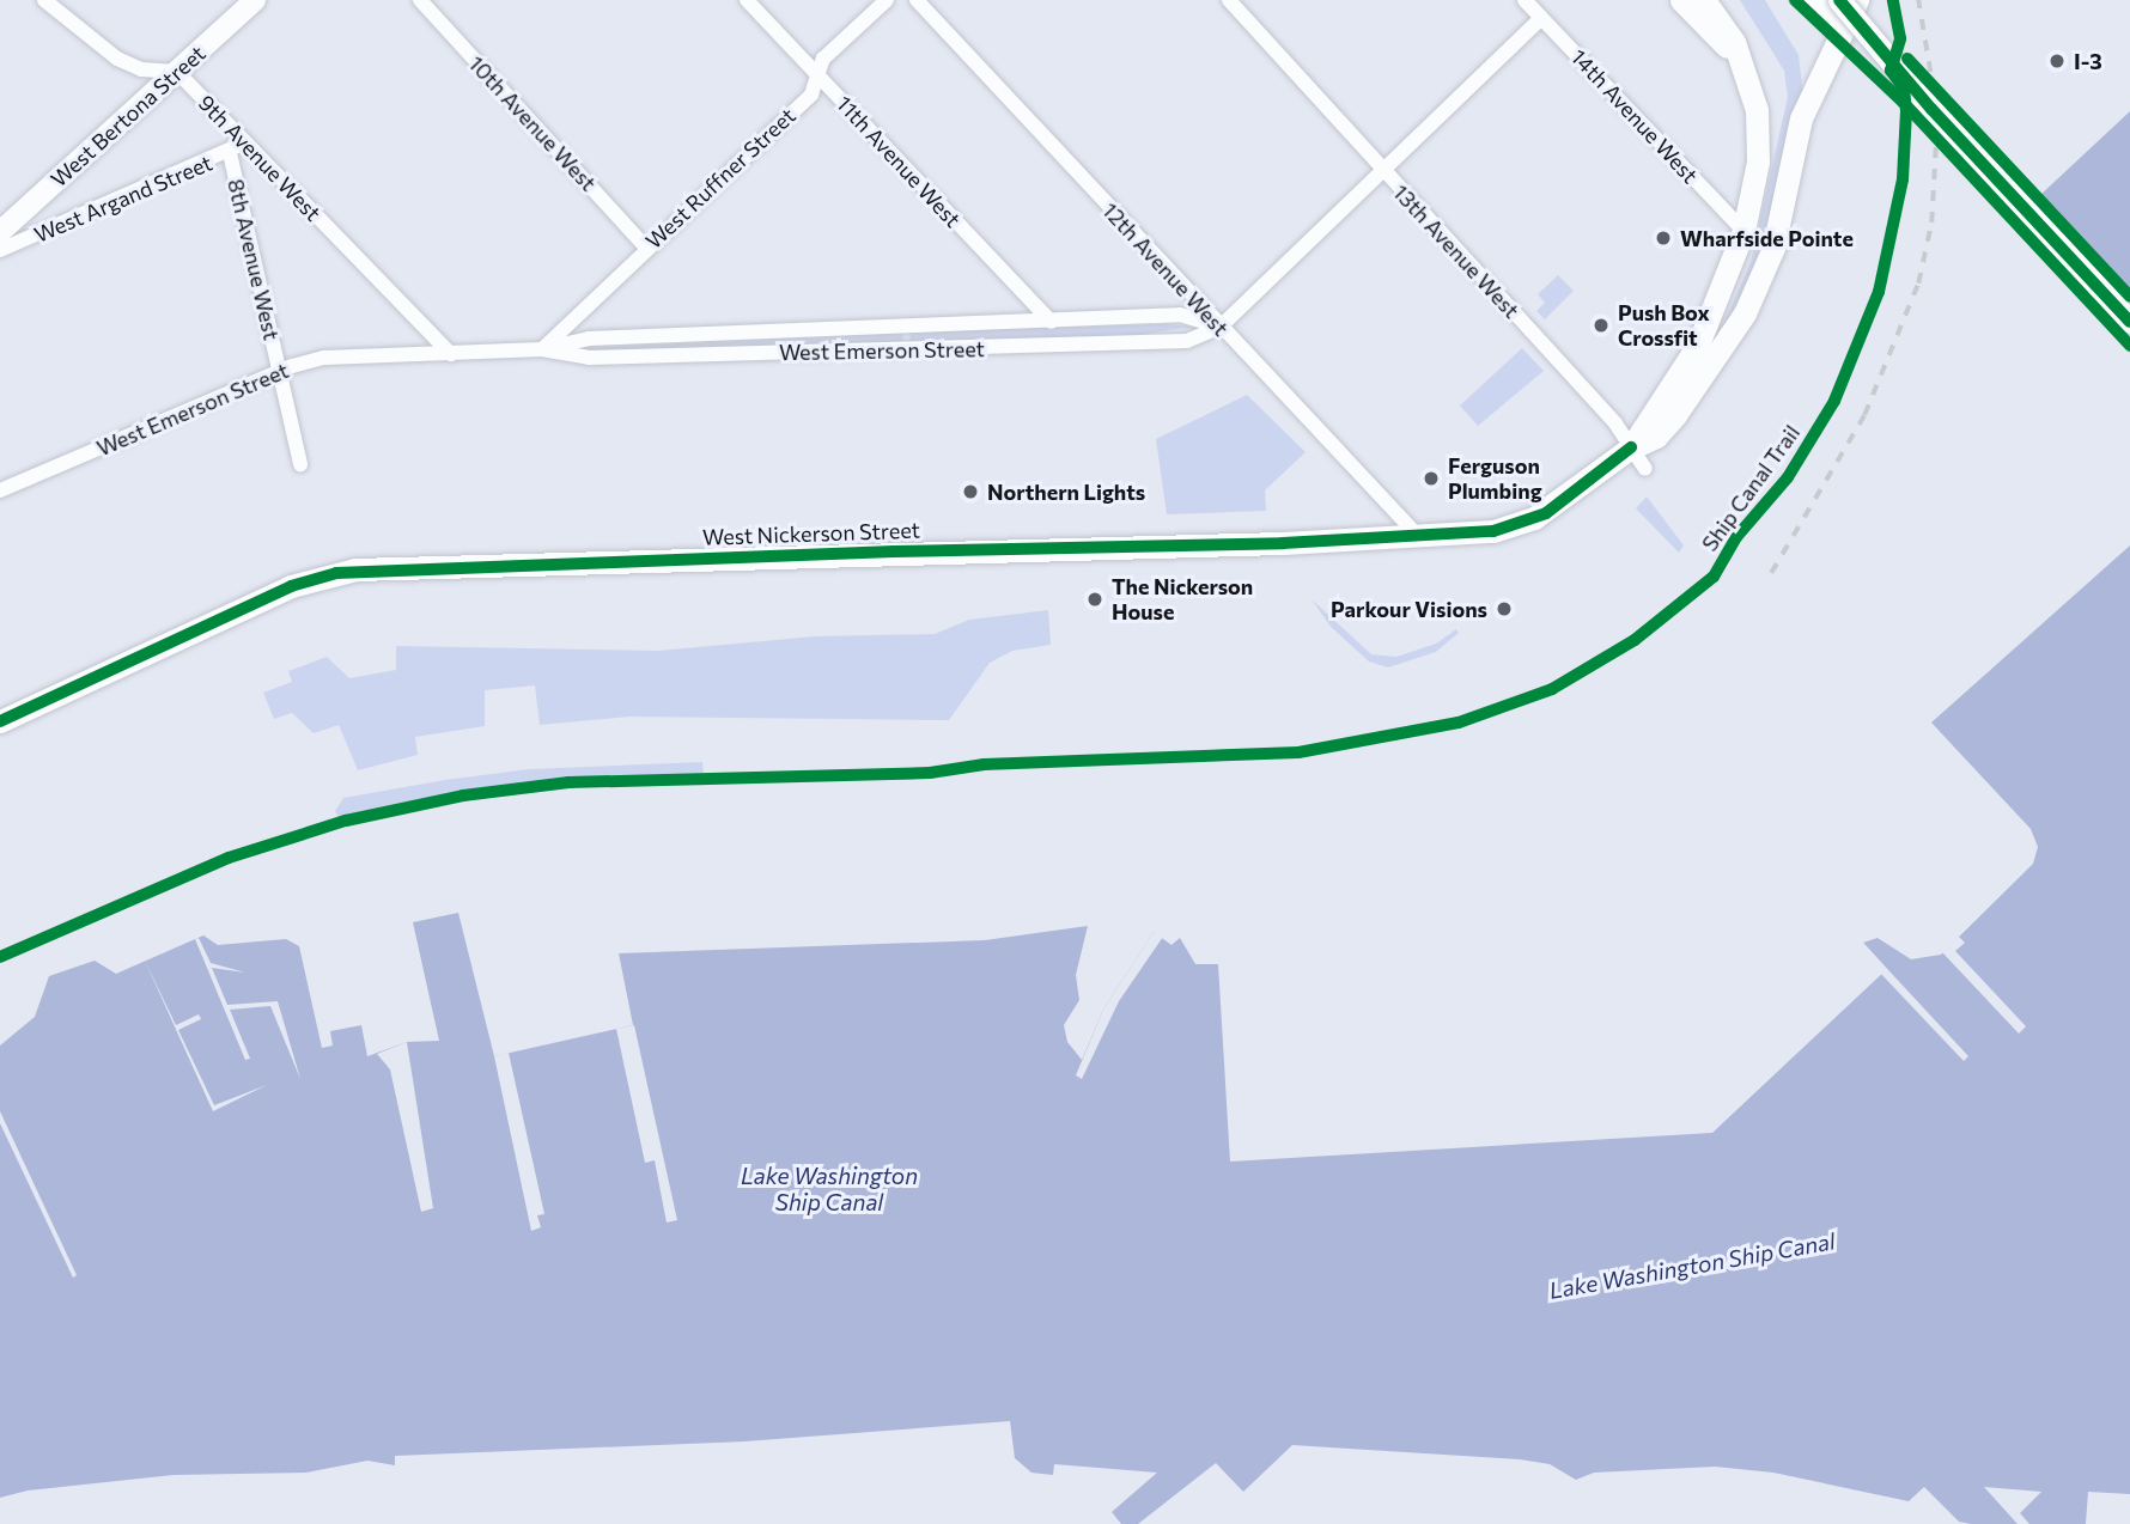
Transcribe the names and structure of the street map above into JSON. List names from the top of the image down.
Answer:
{
  "streets": {
    "main road": ["West Nickerson Street"],
    "street": [
      "West Bertona Street",
      "14th Avenue West",
      "10th Avenue West",
      "9th Avenue West",
      "11th Avenue West",
      "West Ruffner Street",
      "West Argand Street",
      "13th Avenue West",
      "8th Avenue West",
      "12th Avenue West",
      "West Emerson Street"
    ],
    "cycle path": ["Ship Canal Trail"]
  },
  "crossings": [
    ["West Bertona Street", "9th Avenue West"],
    ["West Bertona Street", "West Argand Street"],
    ["14th Avenue West", "West Emerson Street"],
    ["14th Avenue West", "West Nickerson Street"],
    ["10th Avenue West", "West Ruffner Street"],
    ["9th Avenue West", "West Argand Street"],
    ["9th Avenue West", "8th Avenue West"],
    ["9th Avenue West", "West Emerson Street"],
    ["11th Avenue West", "West Ruffner Street"],
    ["11th Avenue West", "West Emerson Street"],
    ["West Ruffner Street", "West Emerson Street"],
    ["West Argand Street", "8th Avenue West"],
    ["13th Avenue West", "West Emerson Street"],
    ["13th Avenue West", "West Nickerson Street"],
    ["8th Avenue West", "West Emerson Street"],
    ["12th Avenue West", "West Emerson Street"],
    ["12th Avenue West", "West Nickerson Street"]
  ],
  "water": ["Lake Washington Ship Canal"],
  "places": [
    "I-3",
    "Wharfside Pointe",
    "Push Box Crossfit",
    "Ferguson Plumbing",
    "Northern Lights",
    "The Nickerson House",
    "Parkour Visions"
  ]
}
